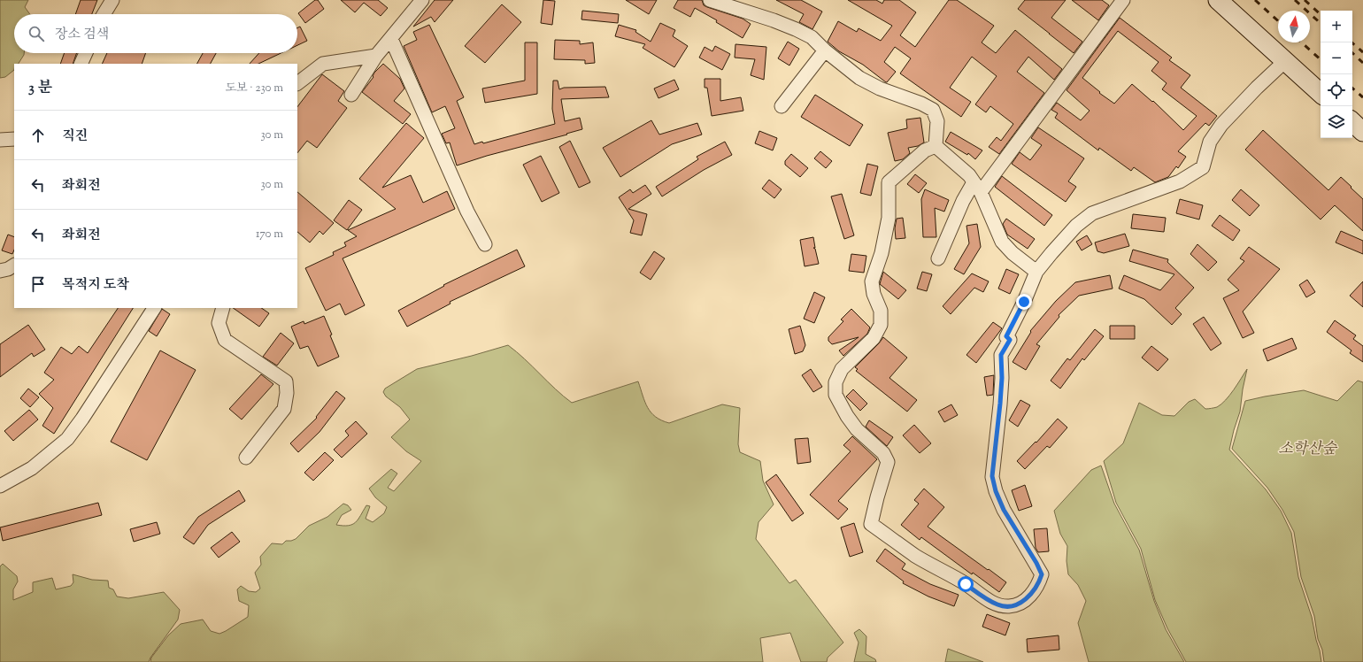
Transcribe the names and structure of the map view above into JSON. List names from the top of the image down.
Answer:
{
  "parks": ["소학산숲"],
  "north": "top",
  "page": {
    "map_buttons": ["+", "−"],
    "search": "장소 검색",
    "heading": ["3 분", "도보 · 230 m"],
    "list": [
      ["직진", "30 m"],
      ["좌회전", "30 m"],
      ["좌회전", "170 m"],
      "목적지 도착"
    ]
  }
}
